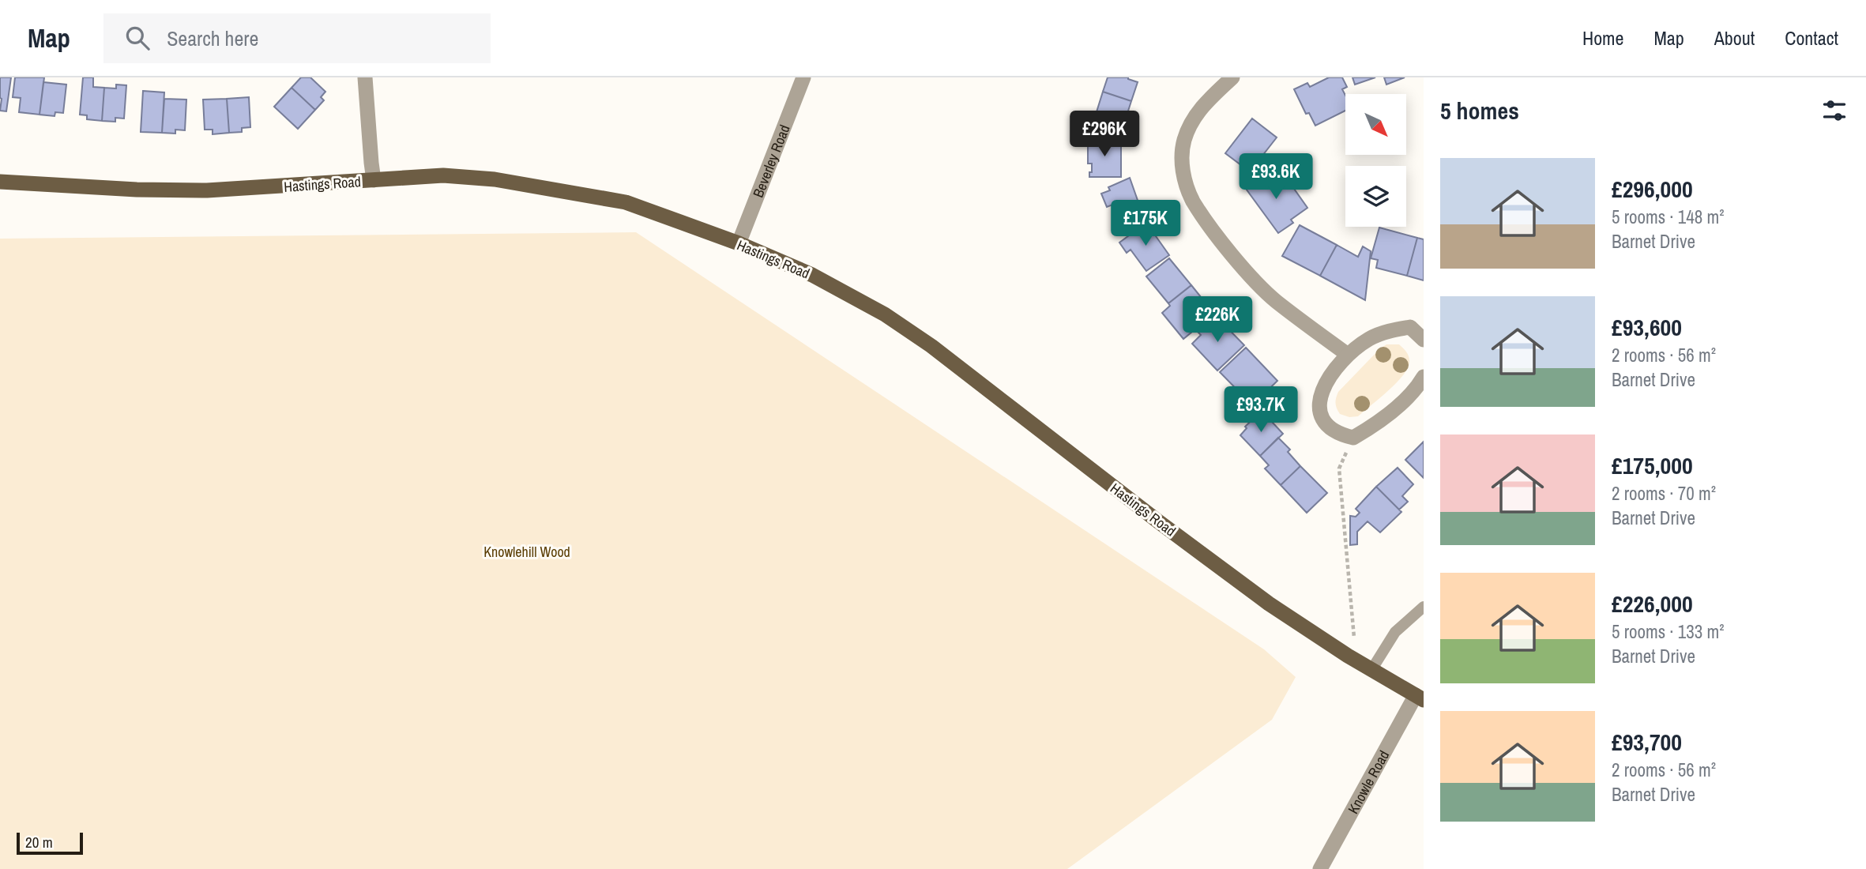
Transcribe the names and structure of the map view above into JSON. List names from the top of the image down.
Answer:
{
  "streets": {
    "main road": ["Hastings Road"],
    "street": ["Beverley Road", "Knowle Road"]
  },
  "crossings": [
    ["Beverley Road", "Hastings Road"],
    ["Hastings Road", "Knowle Road"]
  ],
  "parks": ["Knowlehill Wood"],
  "scale_bar": "20 m",
  "north": "bottom right",
  "page": {
    "header": "Map",
    "search": "Search here",
    "nav": [
      "Home",
      "Map",
      "About",
      "Contact"
    ],
    "heading": "5 homes",
    "price": [
      "£296K",
      "£93.6K",
      "£175K",
      "£226K",
      "£93.7K"
    ],
    "list": [
      {
        "name": "£296,000",
        "note": "5 rooms · 148 m² · Barnet Drive"
      },
      {
        "name": "£93,600",
        "note": "2 rooms · 56 m² · Barnet Drive"
      },
      {
        "name": "£175,000",
        "note": "2 rooms · 70 m² · Barnet Drive"
      },
      {
        "name": "£226,000",
        "note": "5 rooms · 133 m² · Barnet Drive"
      },
      {
        "name": "£93,700",
        "note": "2 rooms · 56 m² · Barnet Drive"
      }
    ],
    "scale": "20 m"
  }
}
